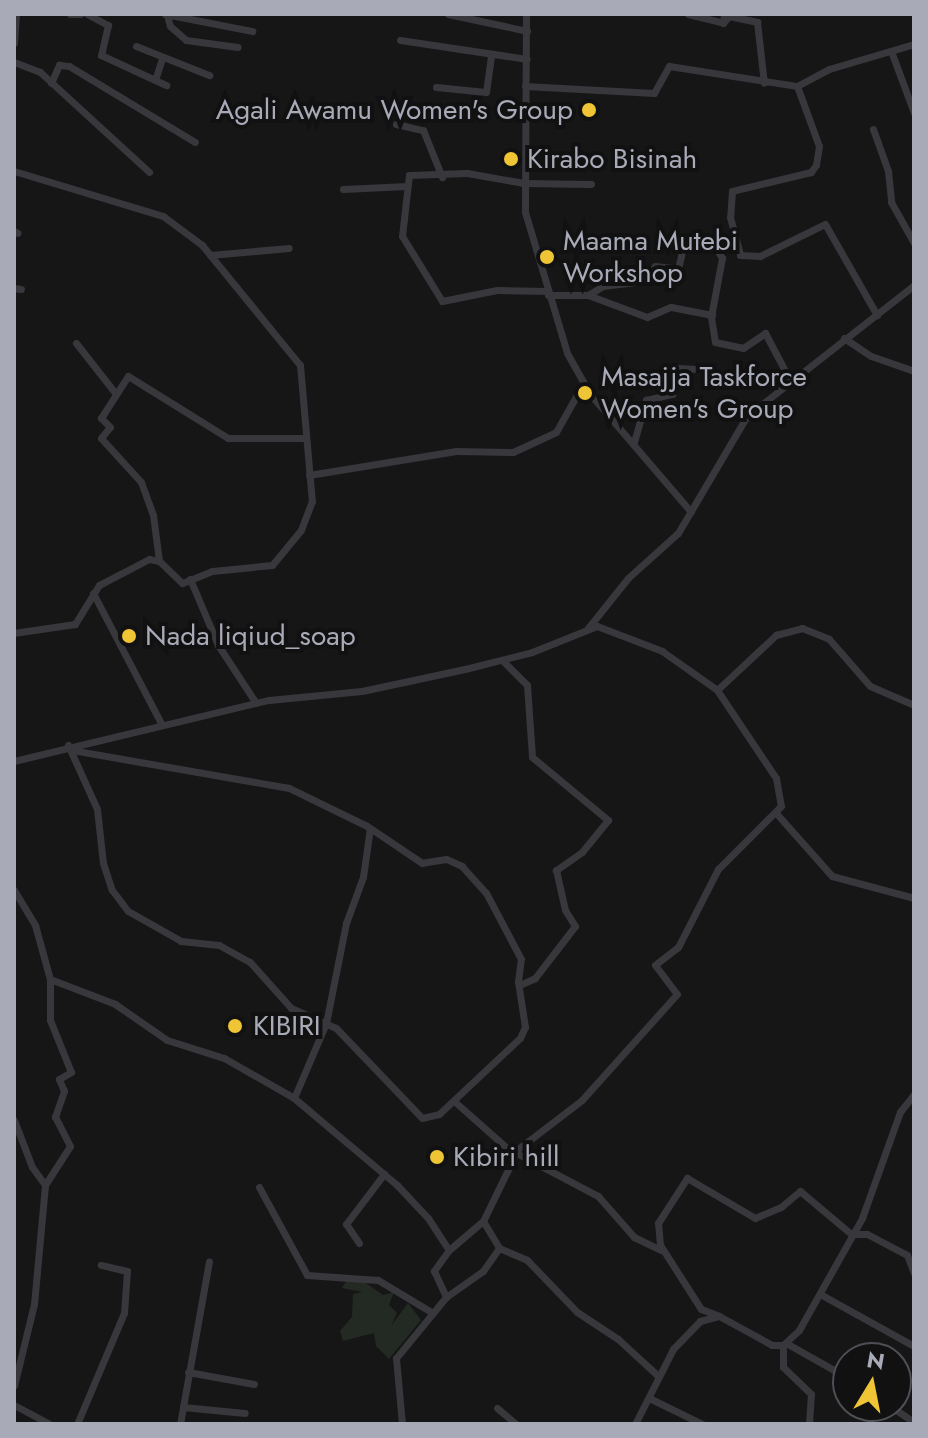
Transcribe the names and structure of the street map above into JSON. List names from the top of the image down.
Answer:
{
  "places": [
    "Agali Awamu Women's Group",
    "Kirabo Bisinah",
    "Maama Mutebi Workshop",
    "Masajja Taskforce Women's Group",
    "Nada liqiud_soap",
    "KIBIRI",
    "Kibiri hill"
  ],
  "north": "top"
}
